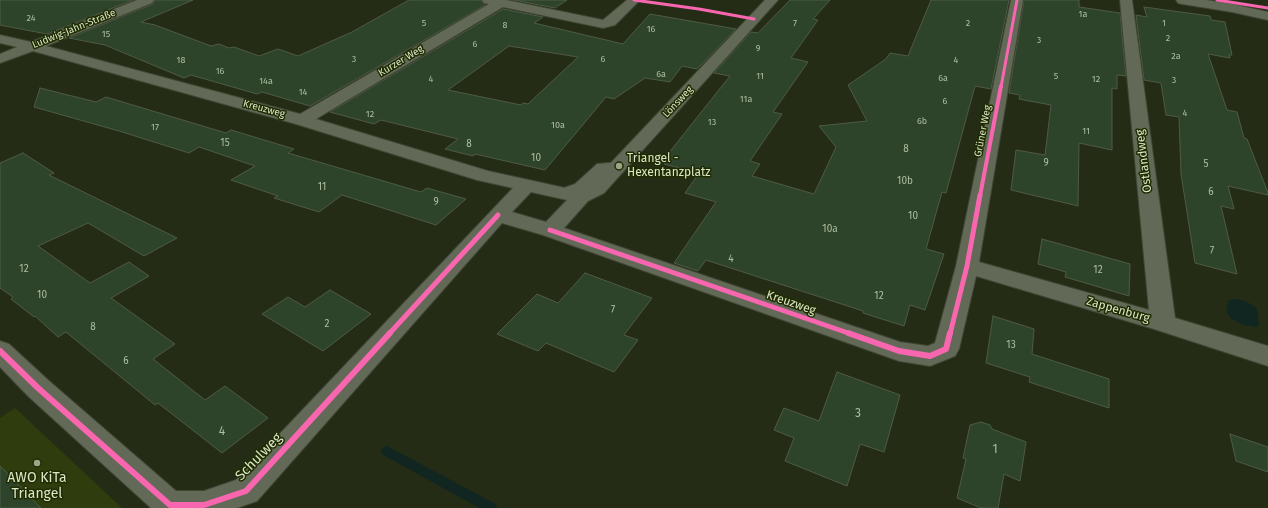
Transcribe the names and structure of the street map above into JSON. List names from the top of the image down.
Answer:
{
  "streets": {
    "street": [
      "Ludwig-Jahn-Straße",
      "Kurzer Weg",
      "Lönsweg",
      "Kreuzweg",
      "Grüner Weg",
      "Ostlandweg",
      "Zappenburg",
      "Schulweg"
    ]
  },
  "crossings": [
    ["Ludwig-Jahn-Straße", "Kreuzweg"],
    ["Kurzer Weg", "Kreuzweg"],
    ["Lönsweg", "Kreuzweg"],
    ["Kreuzweg", "Grüner Weg"],
    ["Kreuzweg", "Zappenburg"],
    ["Kreuzweg", "Schulweg"],
    ["Grüner Weg", "Zappenburg"],
    ["Ostlandweg", "Zappenburg"]
  ],
  "places": ["Triangel - Hexentanzplatz", "AWO KiTa Triangel"],
  "house_numbers": [
    "1a",
    "24",
    "5",
    "7",
    "2",
    "1",
    "8",
    "16",
    "15",
    "2",
    "3",
    "6",
    "9",
    "2a",
    "3",
    "6",
    "18",
    "4",
    "16",
    "6a",
    "11",
    "5",
    "6a",
    "4",
    "12",
    "3",
    "14a",
    "14",
    "11a",
    "6",
    "4",
    "12",
    "6b",
    "13",
    "10a",
    "17",
    "11",
    "15",
    "8",
    "8",
    "10",
    "9",
    "5",
    "10b",
    "11",
    "6",
    "9",
    "10",
    "10a",
    "7",
    "4",
    "12",
    "12",
    "10",
    "12",
    "7",
    "2",
    "8",
    "13",
    "6",
    "3",
    "4",
    "1"
  ]
}
